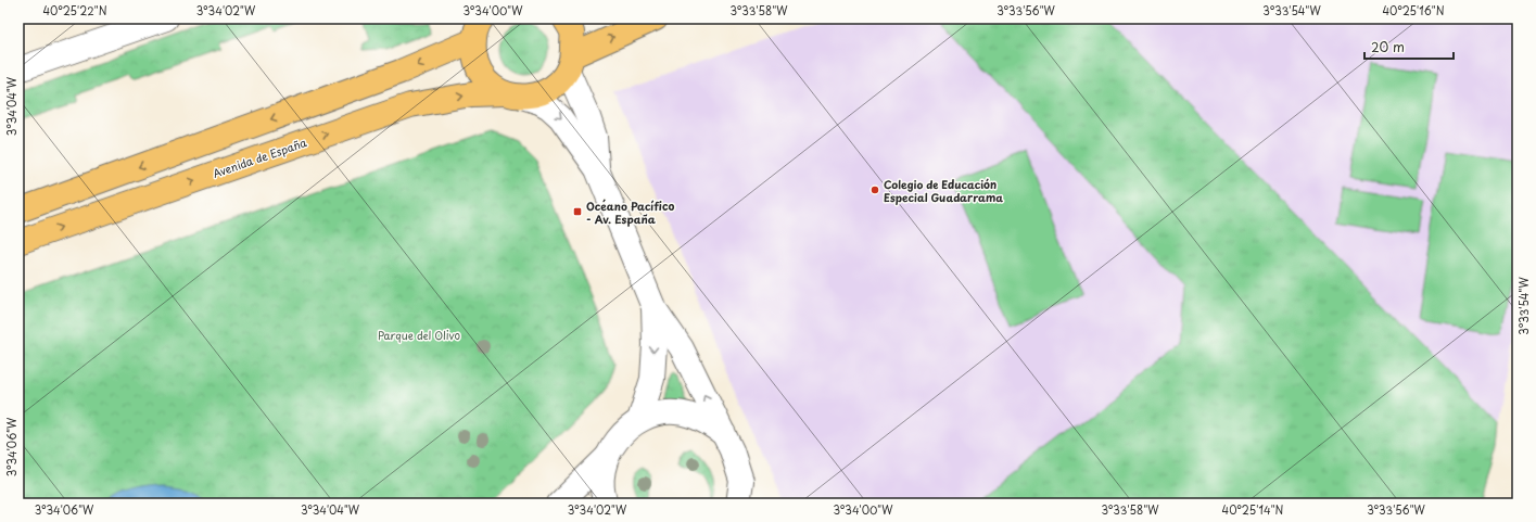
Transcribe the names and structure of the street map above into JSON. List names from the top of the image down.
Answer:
{
  "streets": {
    "main road": ["Avenida de España"]
  },
  "parks": ["Parque del Olivo"],
  "places": {
    "other": ["Colegio de Educación Especial Guadarrama"],
    "transit": ["Océano Pacífico - Av. España"]
  },
  "scale_bar": "20 m",
  "coordinates": [
    "40°25'22\"N",
    "3°34'02\"W",
    "3°34'00\"W",
    "3°33'58\"W",
    "3°33'56\"W",
    "3°33'54\"W",
    "40°25'16\"N",
    "3°34'04\"W",
    "3°34'06\"W",
    "40°25'14\"N"
  ]
}
